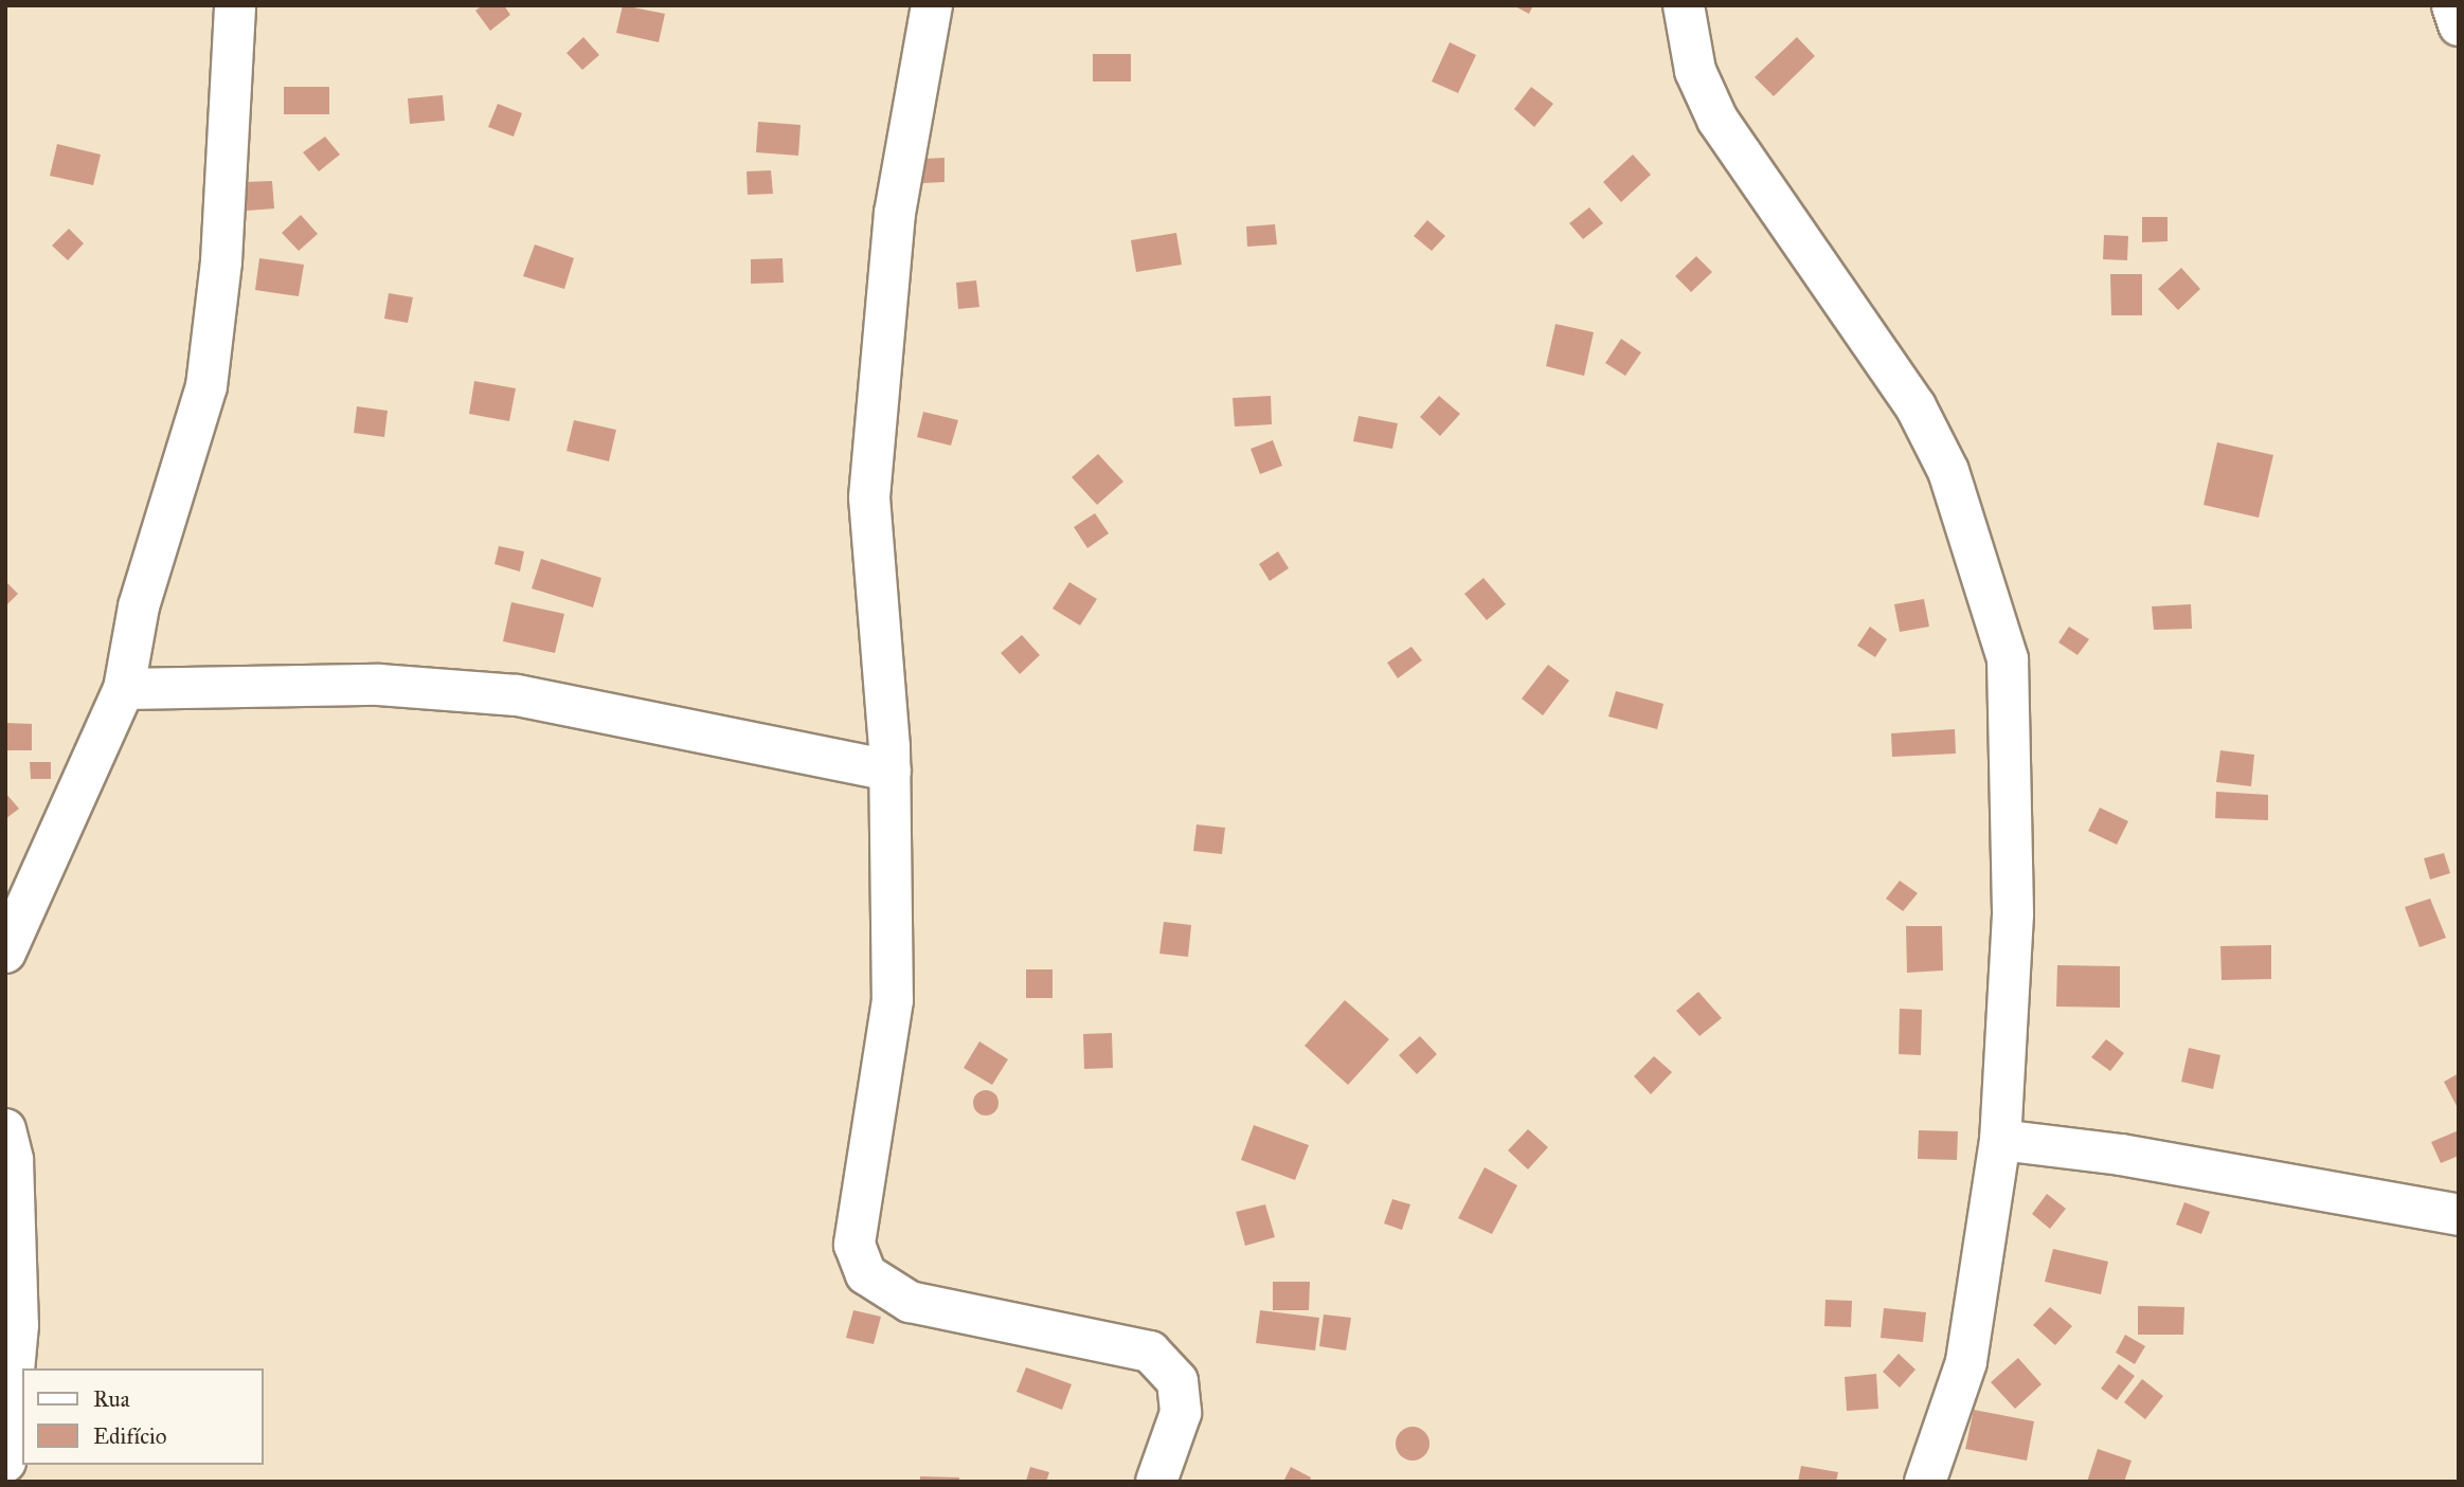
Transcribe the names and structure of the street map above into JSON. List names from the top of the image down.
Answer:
{
  "legend": ["Rua", "Edifício"]
}
